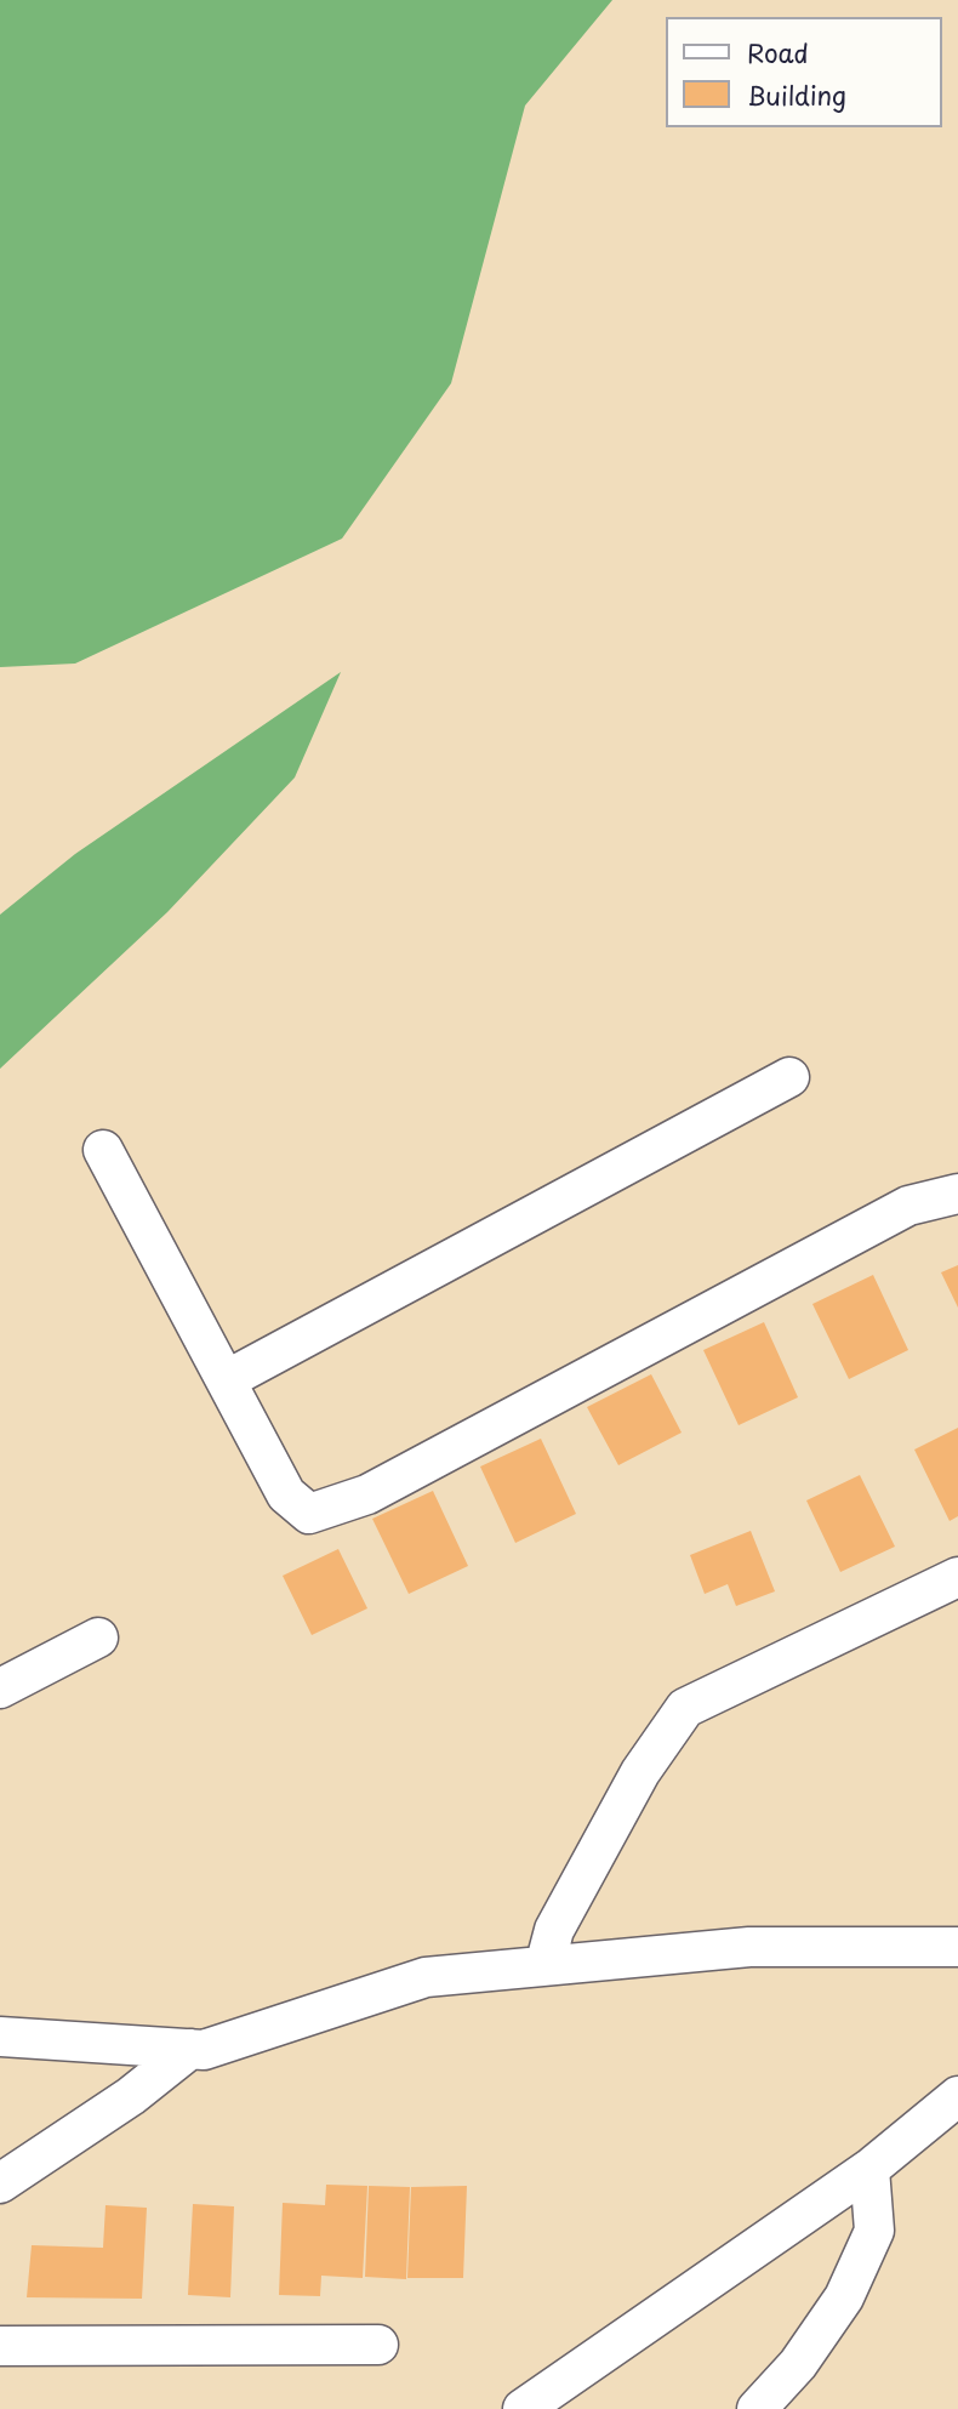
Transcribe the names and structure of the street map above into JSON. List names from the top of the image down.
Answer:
{
  "legend": ["Road", "Building"]
}
